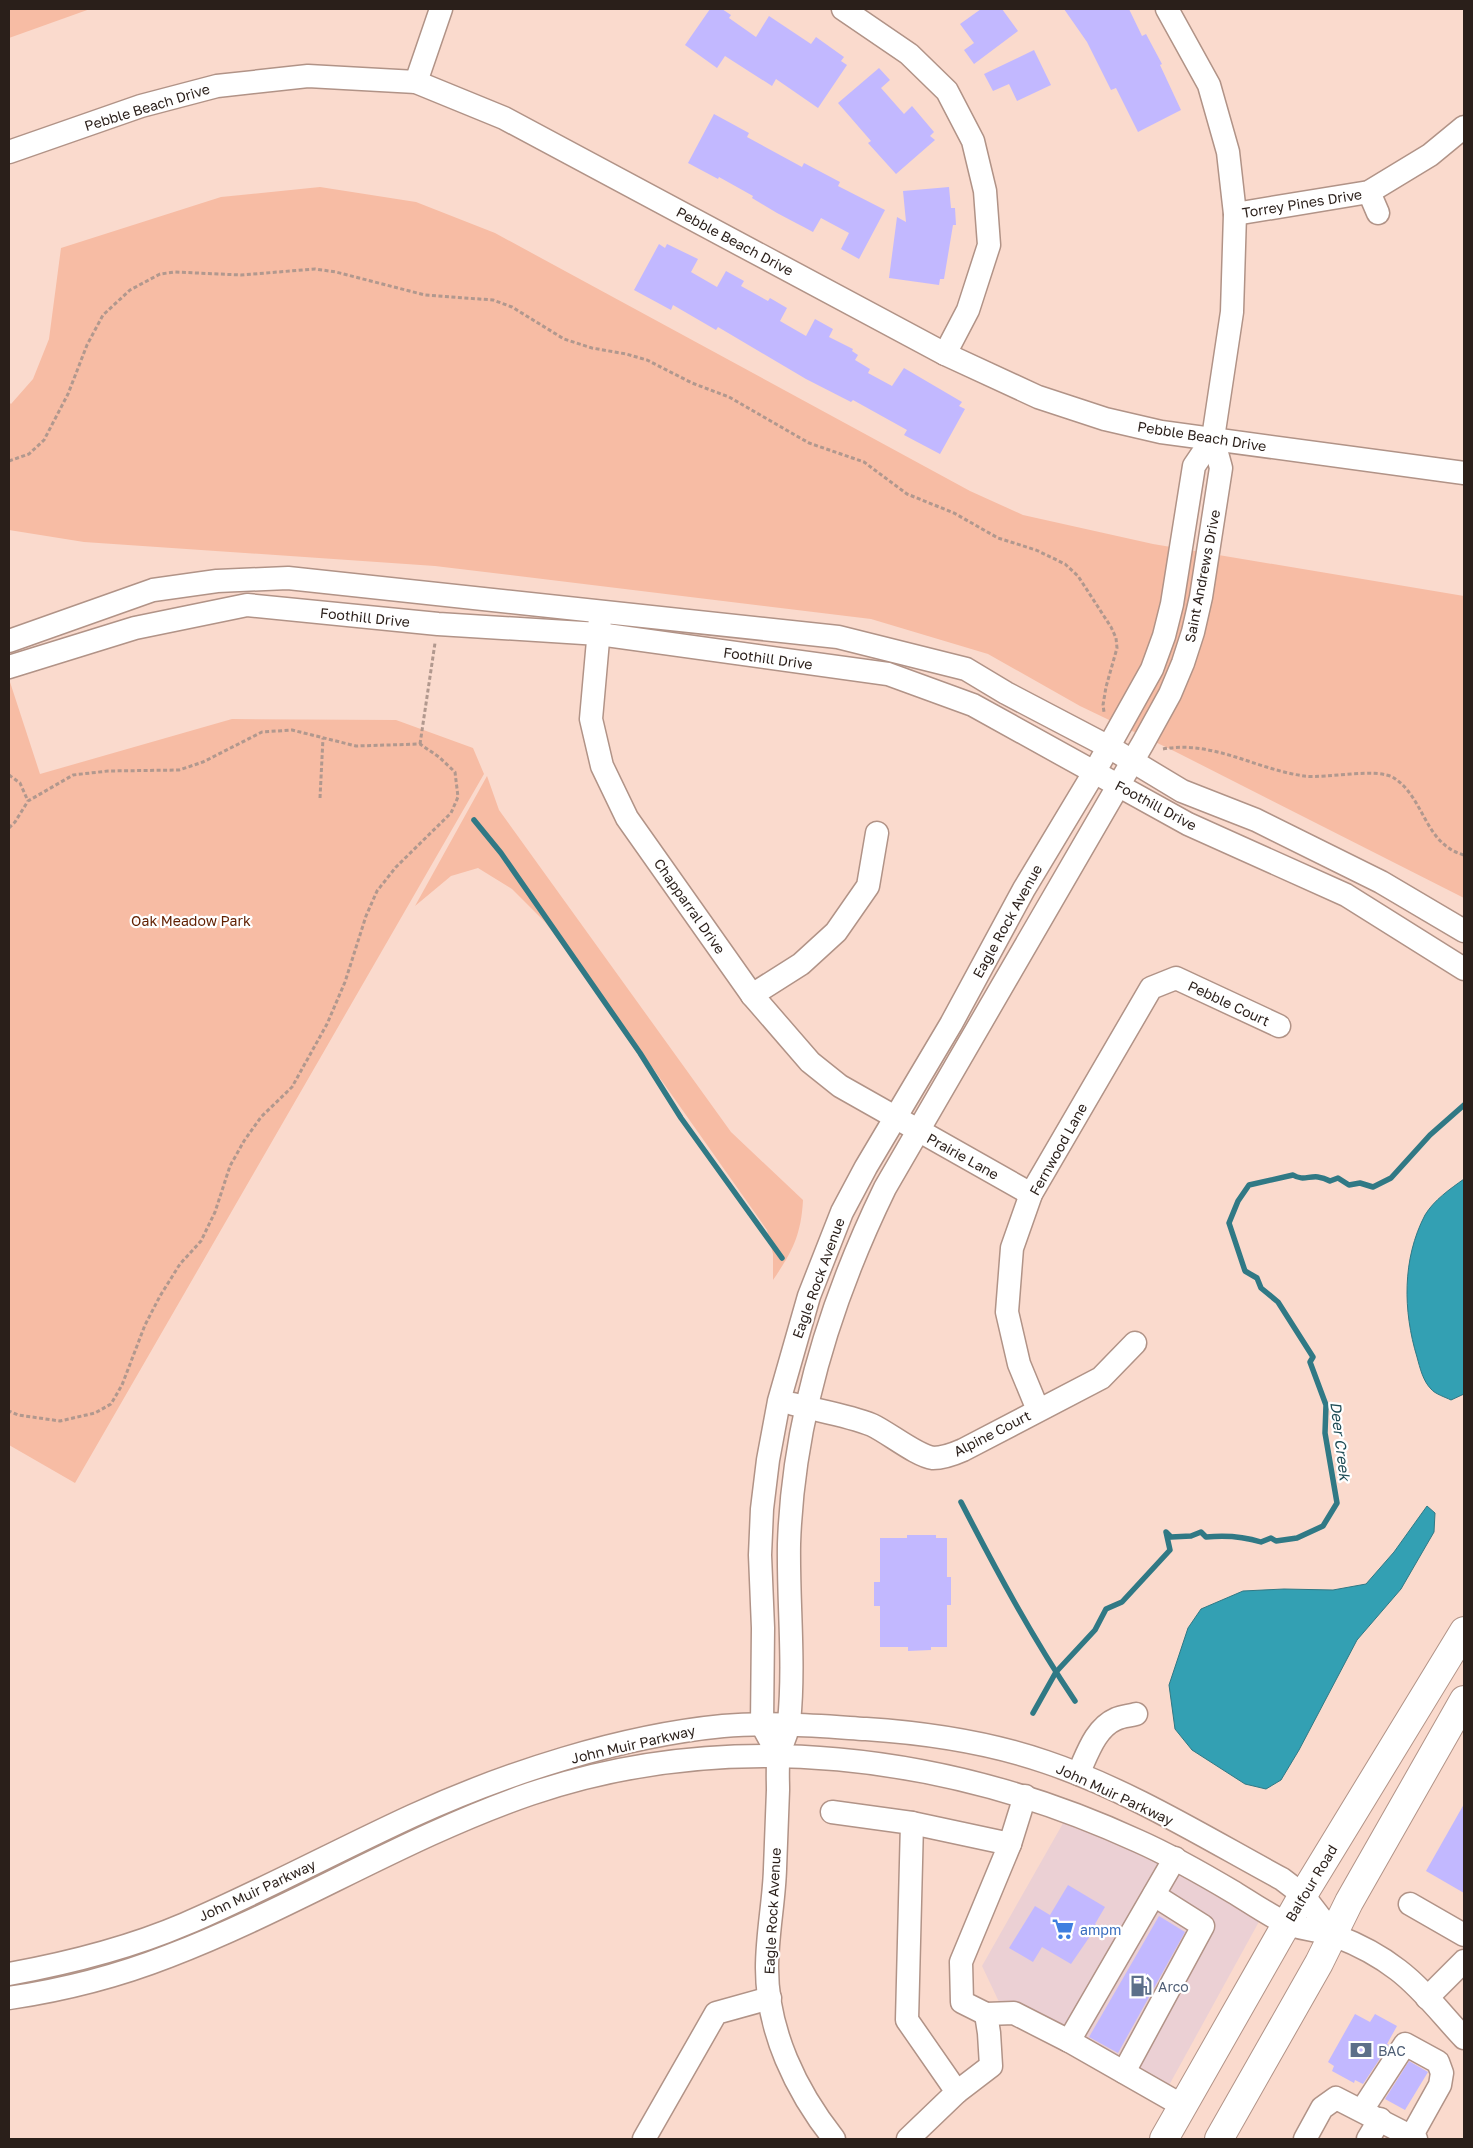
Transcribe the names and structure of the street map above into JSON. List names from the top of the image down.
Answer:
{
  "streets": {
    "main road": ["Balfour Road"],
    "street": [
      "Pebble Beach Drive",
      "Torrey Pines Drive",
      "Saint Andrews Drive",
      "Foothill Drive",
      "Chapparral Drive",
      "Eagle Rock Avenue",
      "Pebble Court",
      "Fernwood Lane",
      "Prairie Lane",
      "Alpine Court",
      "John Muir Parkway"
    ]
  },
  "crossings": [
    ["Pebble Beach Drive", "Saint Andrews Drive"],
    ["Torrey Pines Drive", "Saint Andrews Drive"],
    ["Saint Andrews Drive", "Foothill Drive"],
    ["Saint Andrews Drive", "Eagle Rock Avenue"],
    ["Foothill Drive", "Chapparral Drive"],
    ["Foothill Drive", "Eagle Rock Avenue"],
    ["Chapparral Drive", "Eagle Rock Avenue"],
    ["Chapparral Drive", "Prairie Lane"],
    ["Eagle Rock Avenue", "Prairie Lane"],
    ["Eagle Rock Avenue", "Alpine Court"],
    ["Eagle Rock Avenue", "John Muir Parkway"],
    ["Pebble Court", "Fernwood Lane"],
    ["Fernwood Lane", "Prairie Lane"],
    ["Fernwood Lane", "Alpine Court"],
    ["John Muir Parkway", "Balfour Road"]
  ],
  "water": ["Deer Creek"],
  "parks": ["Oak Meadow Park"],
  "places": {
    "supermarket": ["ampm"],
    "fuel station": ["Arco"],
    "bank": ["BAC"]
  }
}
